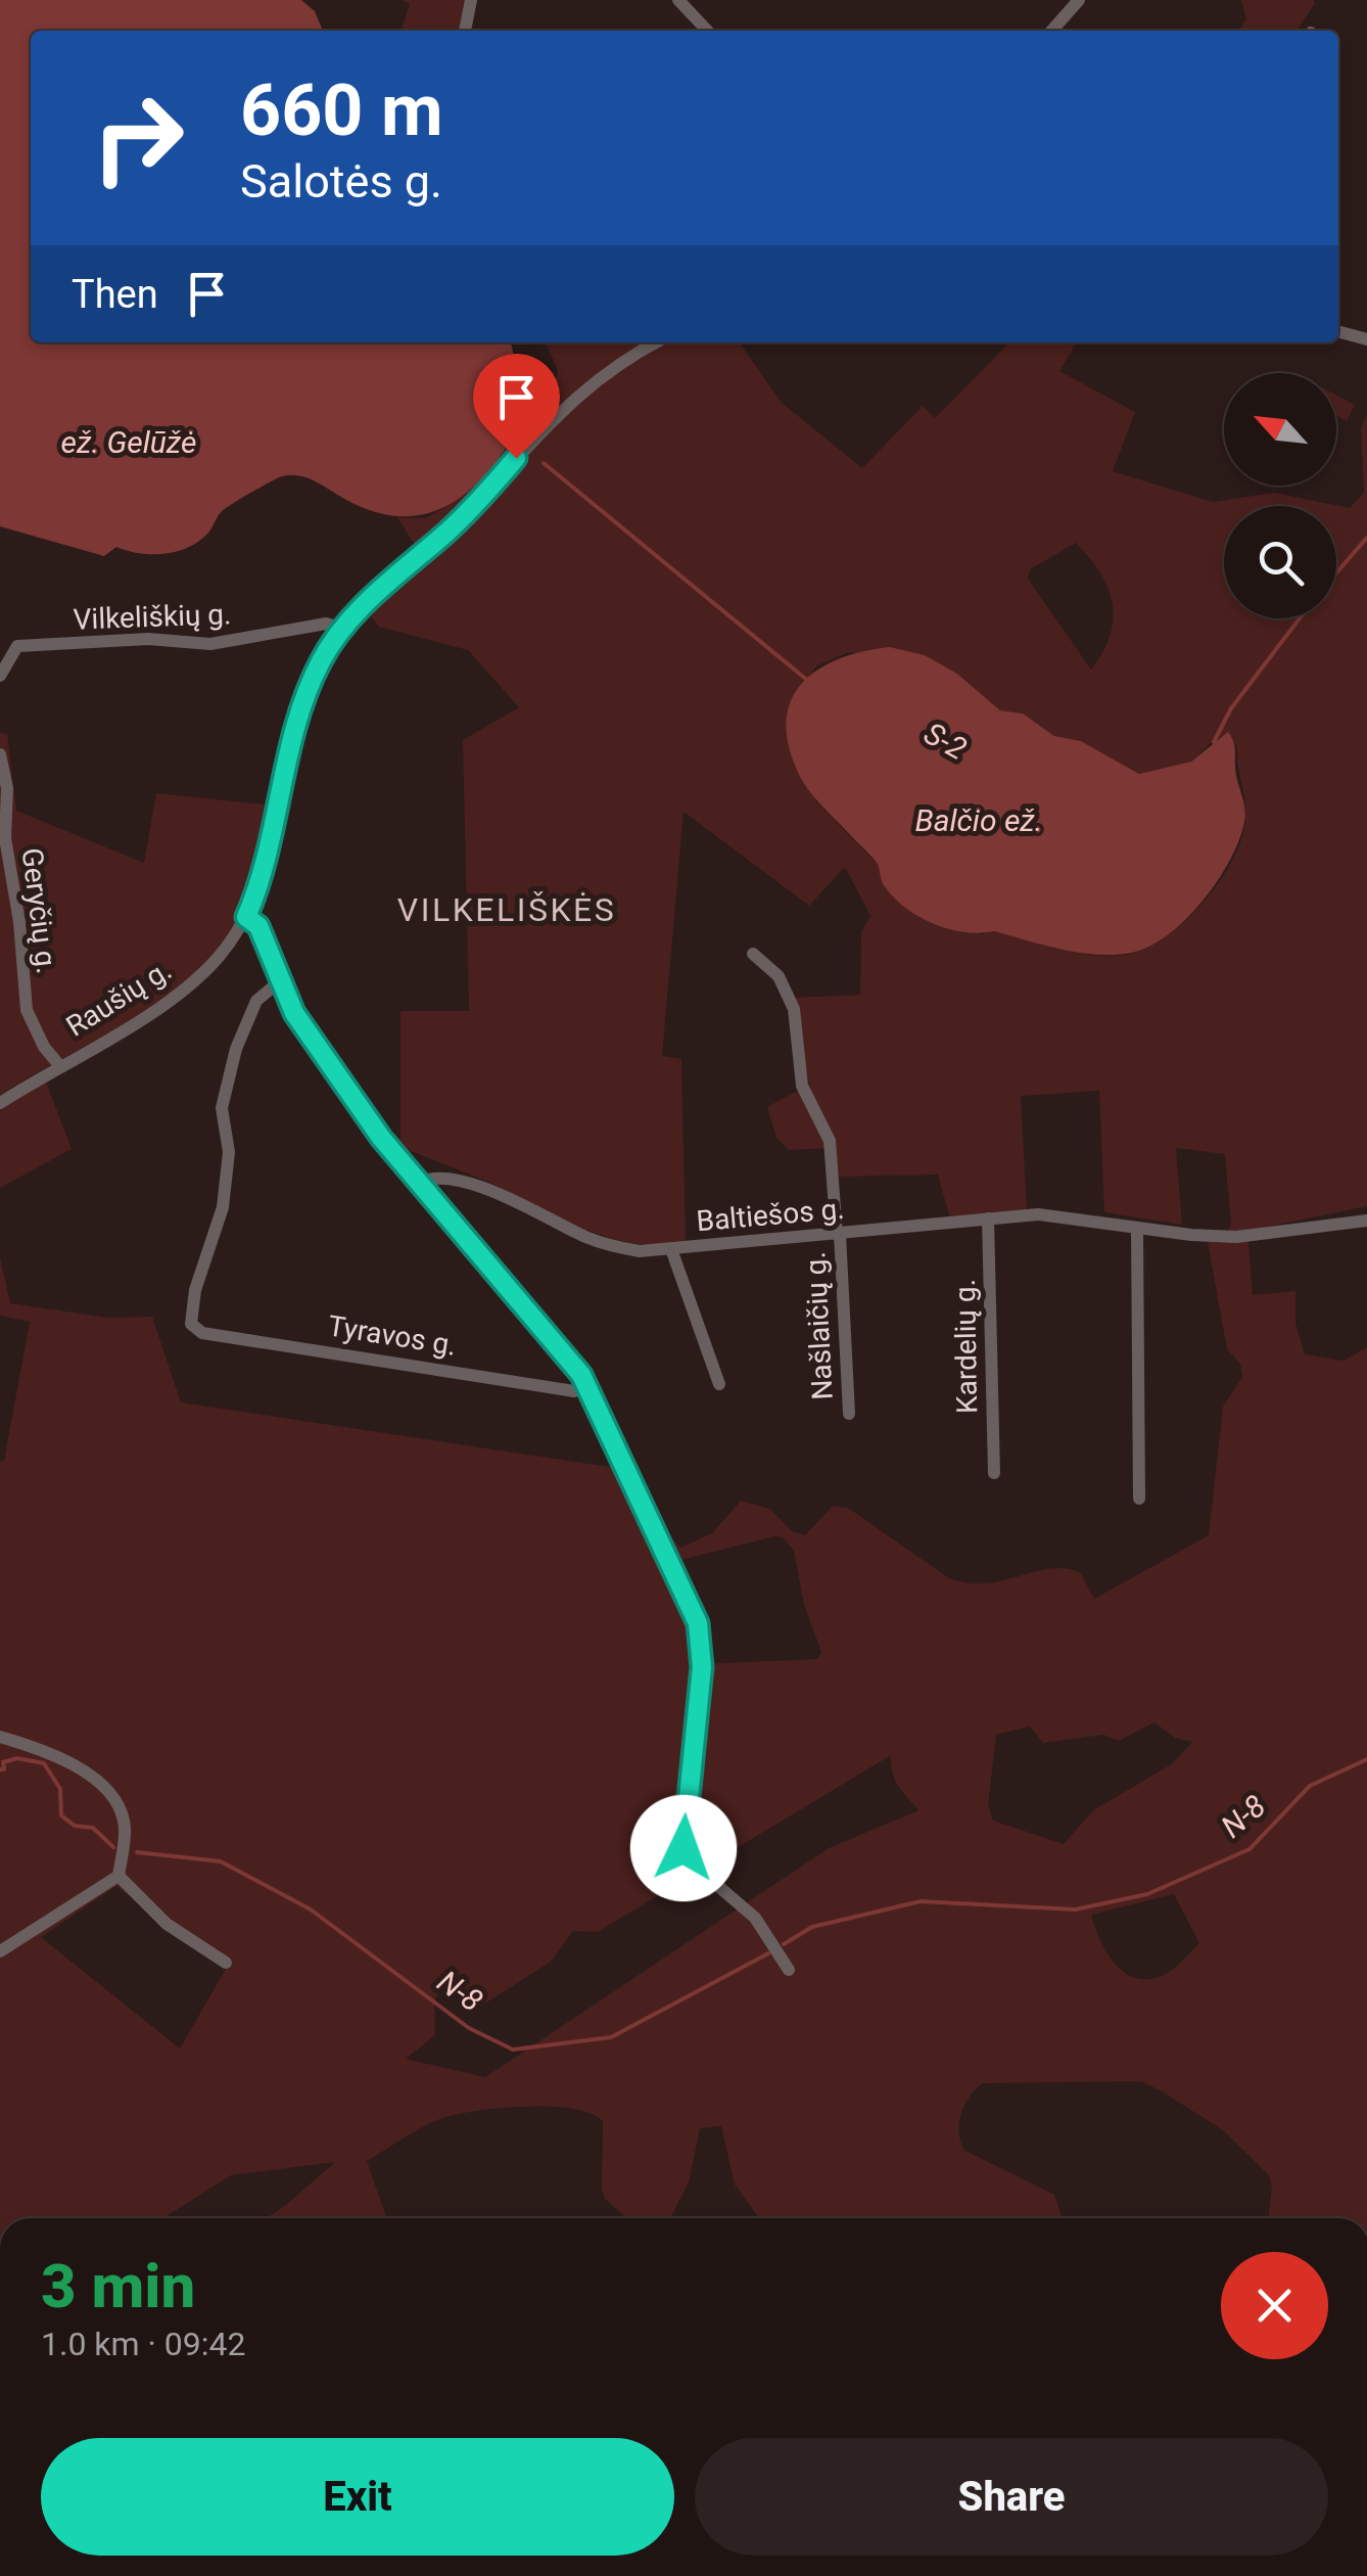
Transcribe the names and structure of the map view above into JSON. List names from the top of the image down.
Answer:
{
  "streets": {
    "street": [
      "Vilkeliškių g.",
      "Geryčių g.",
      "Raušių g.",
      "Baltiešos g.",
      "Našlaičių g.",
      "Tyravos g.",
      "Kardelių g."
    ]
  },
  "crossings": [
    ["Vilkeliškių g.", "Raušių g."],
    ["Geryčių g.", "Raušių g."],
    ["Baltiešos g.", "Našlaičių g."],
    ["Baltiešos g.", "Kardelių g."]
  ],
  "districts": ["VILKELIŠKĖS"],
  "water": [
    "ež. Gelūžė",
    "S-2",
    "Balčio ež.",
    "N-8"
  ],
  "north": "top left",
  "page": {
    "turn": ["660 m", "Salotės g."],
    "then": "Then",
    "heading": ["3 min", "1.0 km · 09:42"],
    "buttons": ["Exit", "Share"]
  }
}
